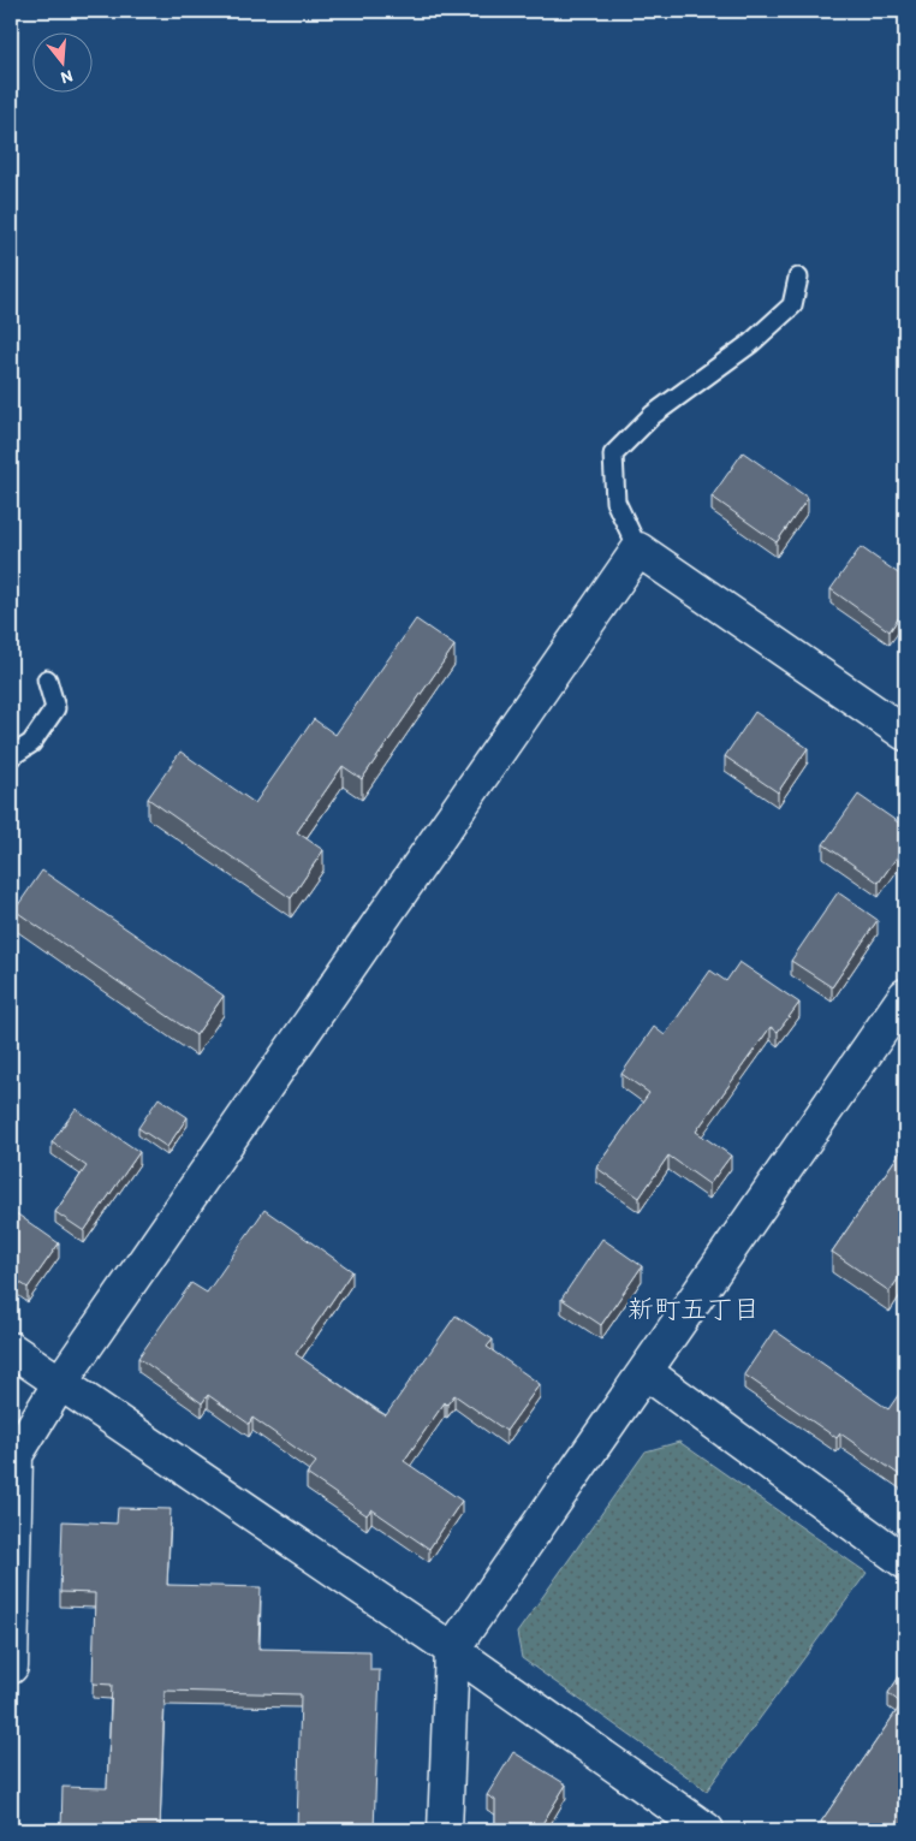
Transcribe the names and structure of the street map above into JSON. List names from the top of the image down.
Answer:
{
  "districts": ["新町五丁目"],
  "north": "bottom"
}
